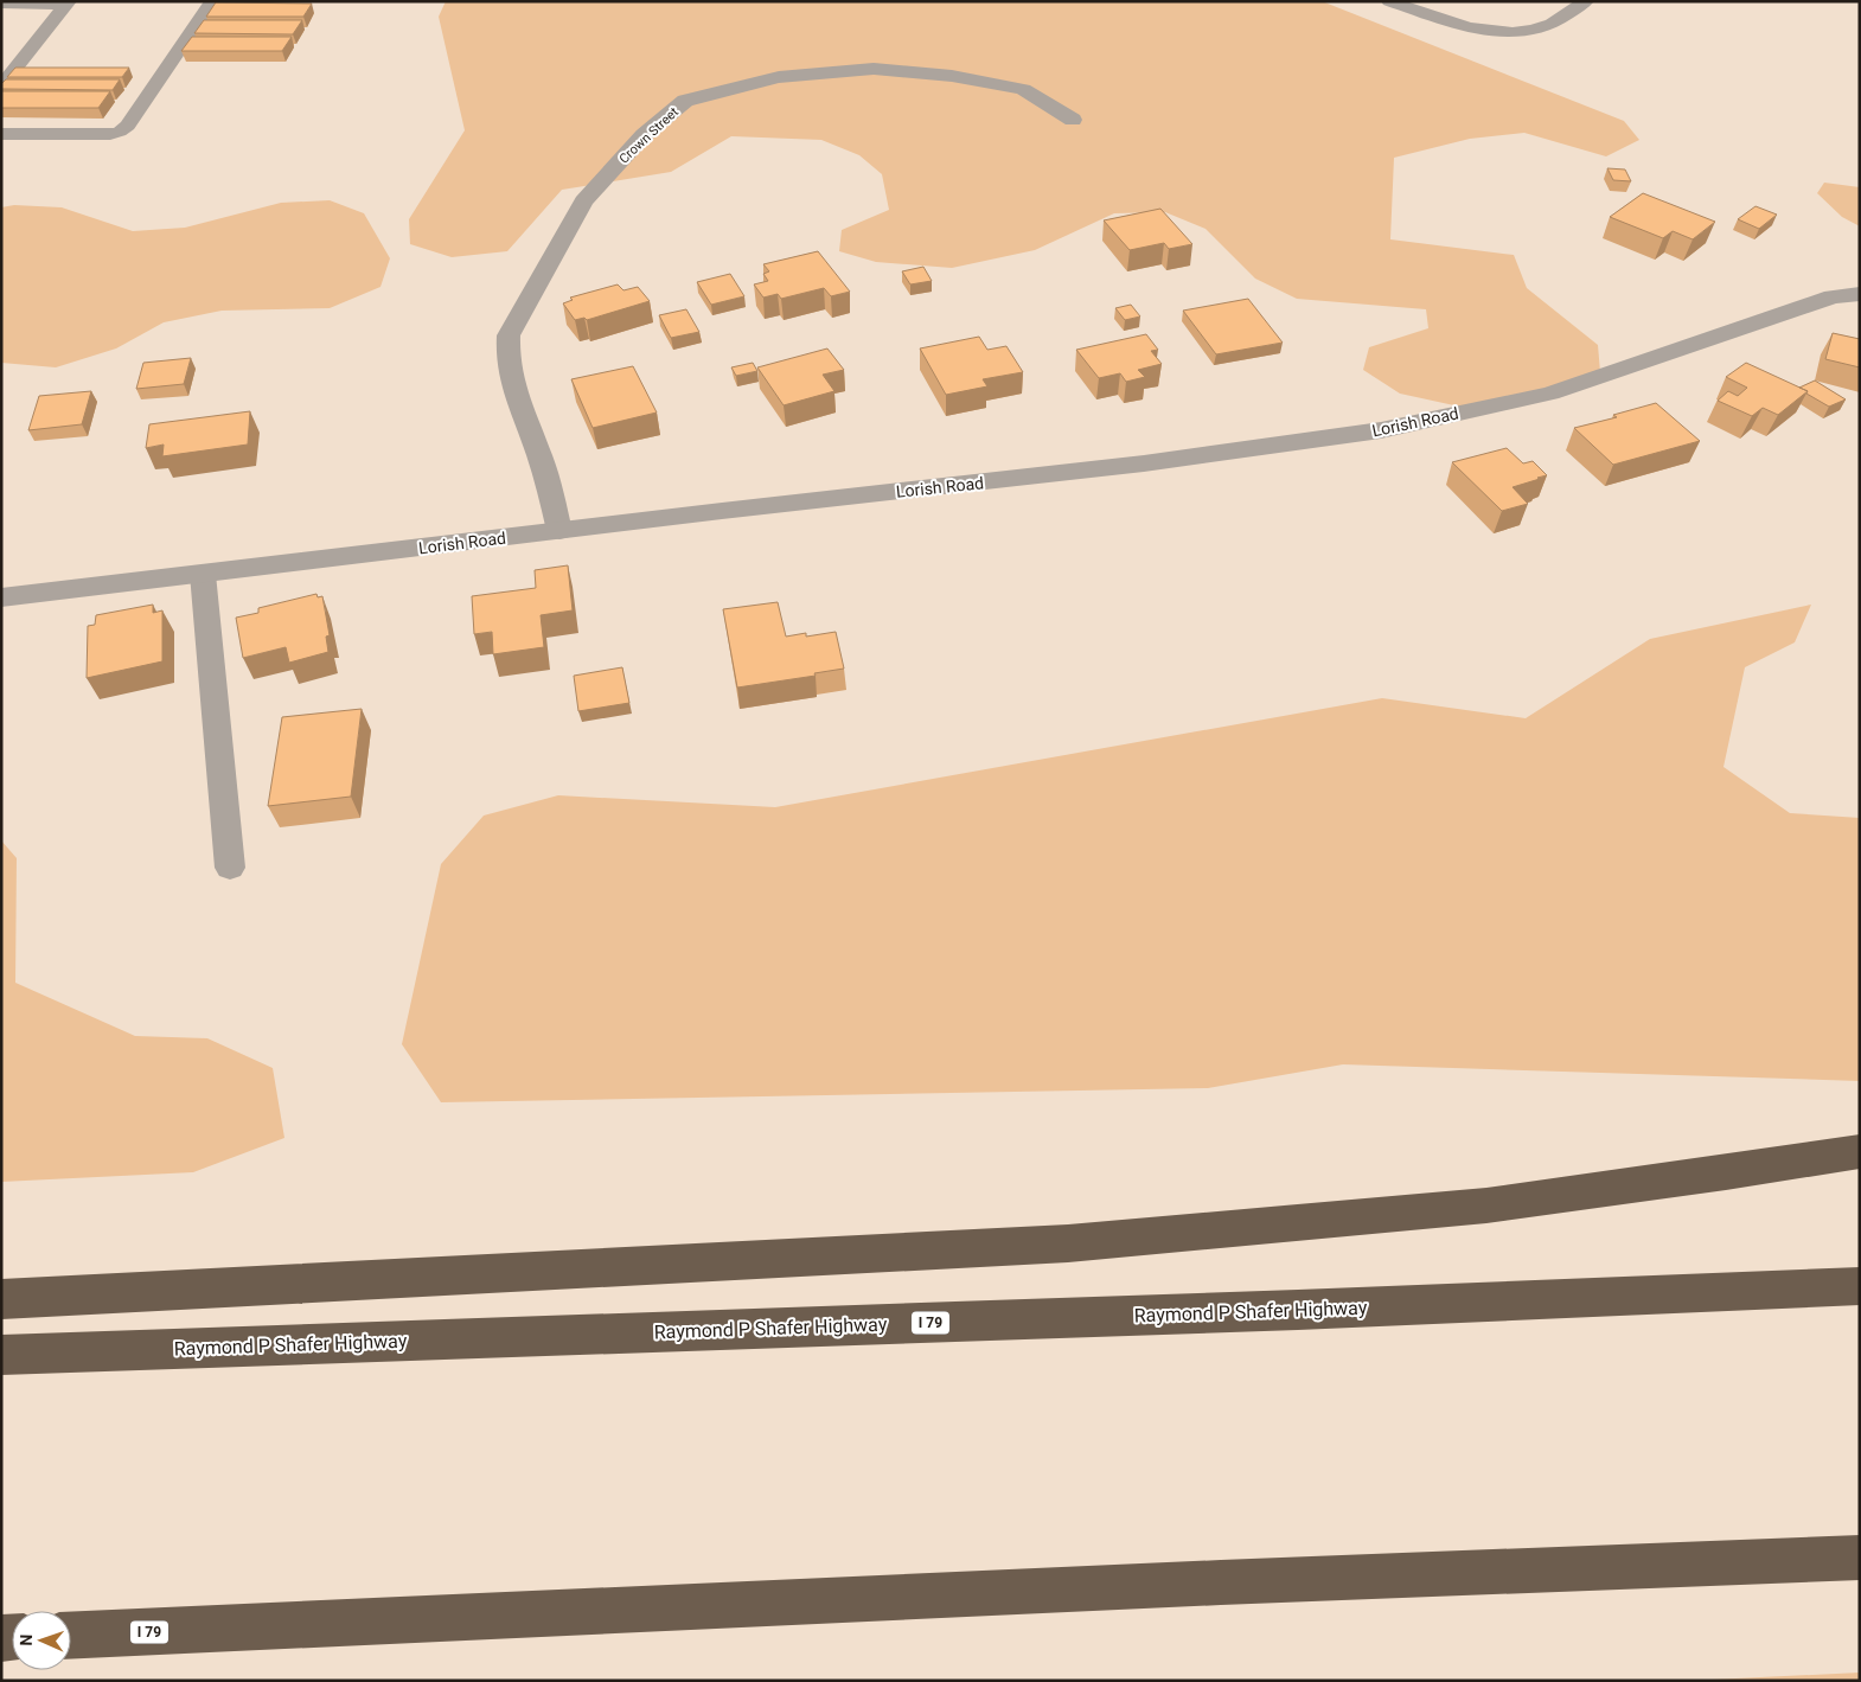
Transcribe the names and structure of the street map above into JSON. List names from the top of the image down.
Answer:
{
  "streets": {
    "highway": ["Raymond P Shafer Highway", "I 79"],
    "street": ["Crown Street", "Lorish Road"]
  },
  "crossings": [
    ["Crown Street", "Lorish Road"]
  ],
  "north": "left"
}
